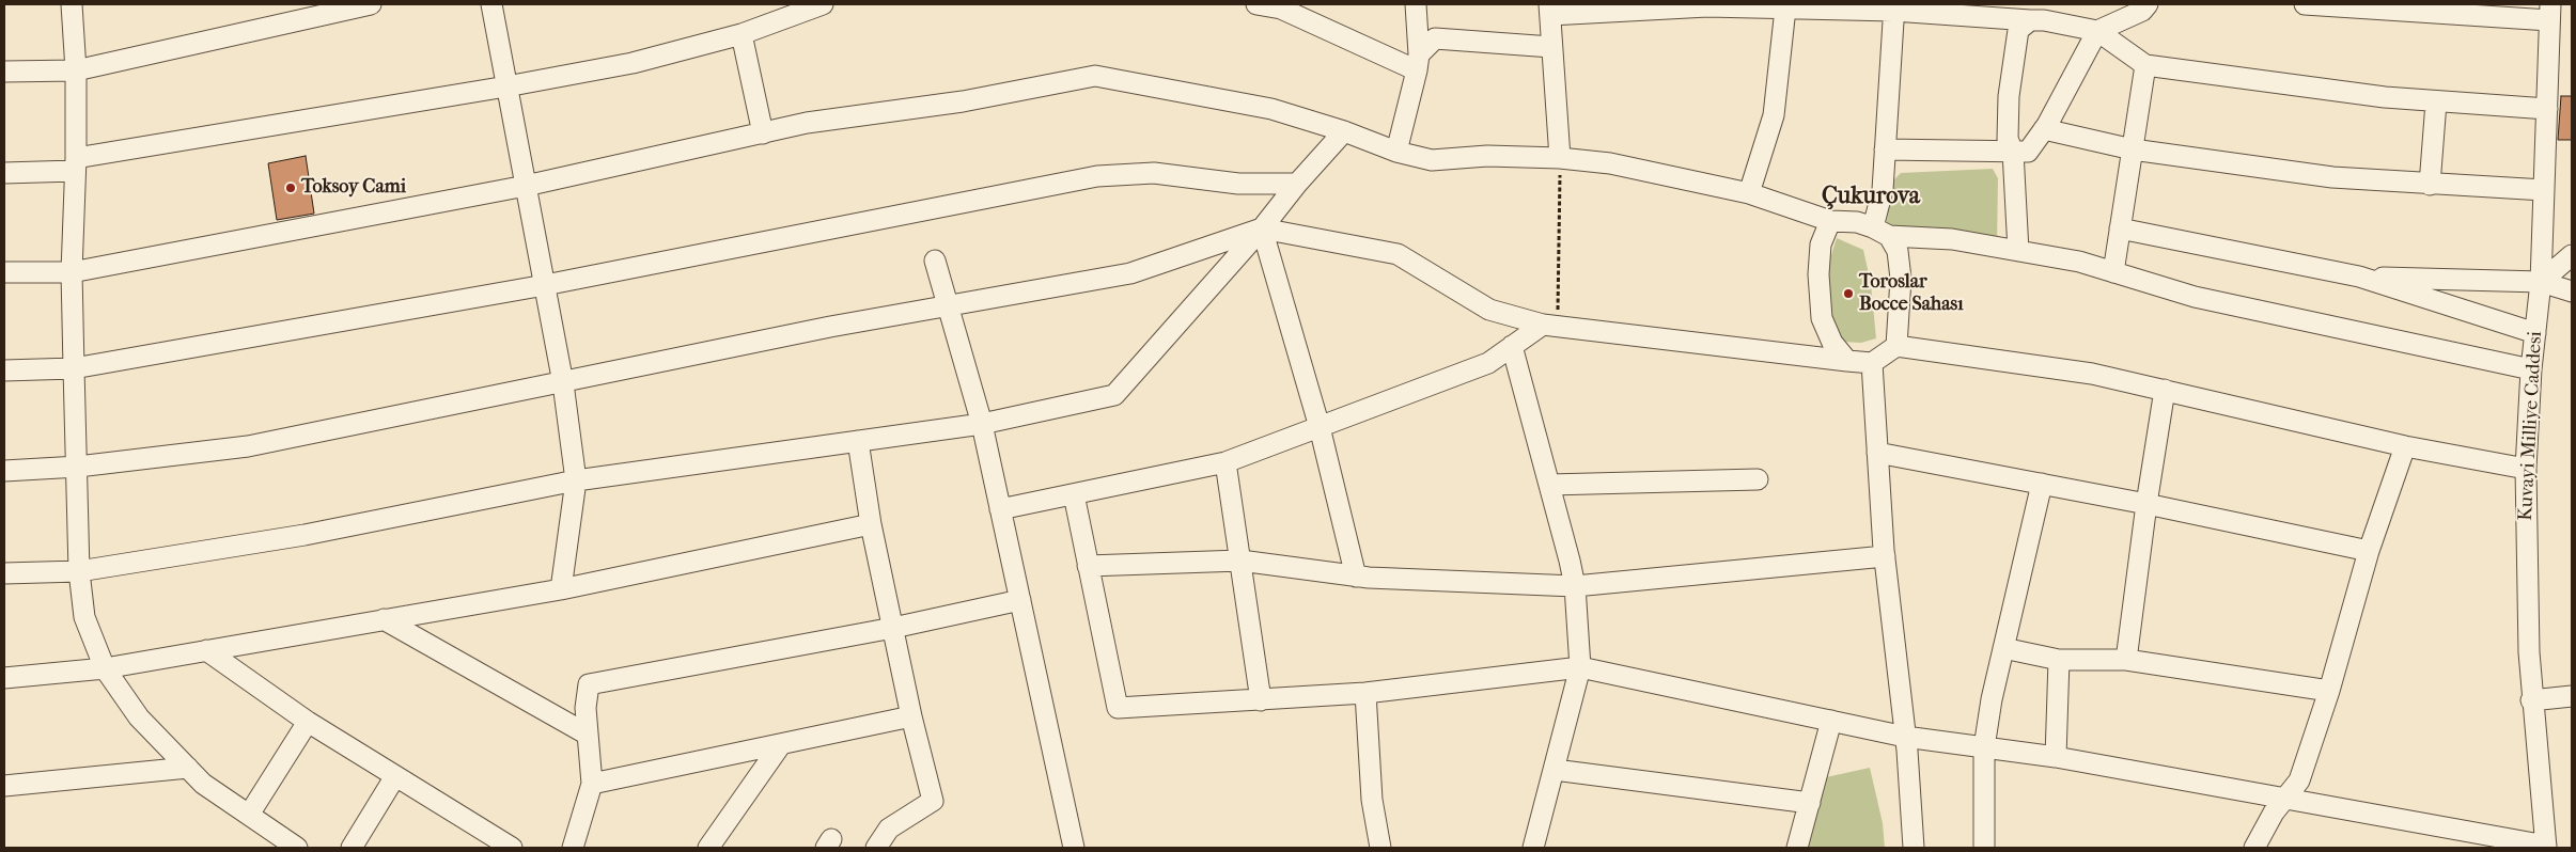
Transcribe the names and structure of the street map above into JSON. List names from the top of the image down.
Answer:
{
  "streets": {
    "street": ["Kuvayi Milliye Caddesi"]
  },
  "districts": ["Çukurova"],
  "places": ["Toksoy Cami", "Toroslar Bocce Sahası"]
}
